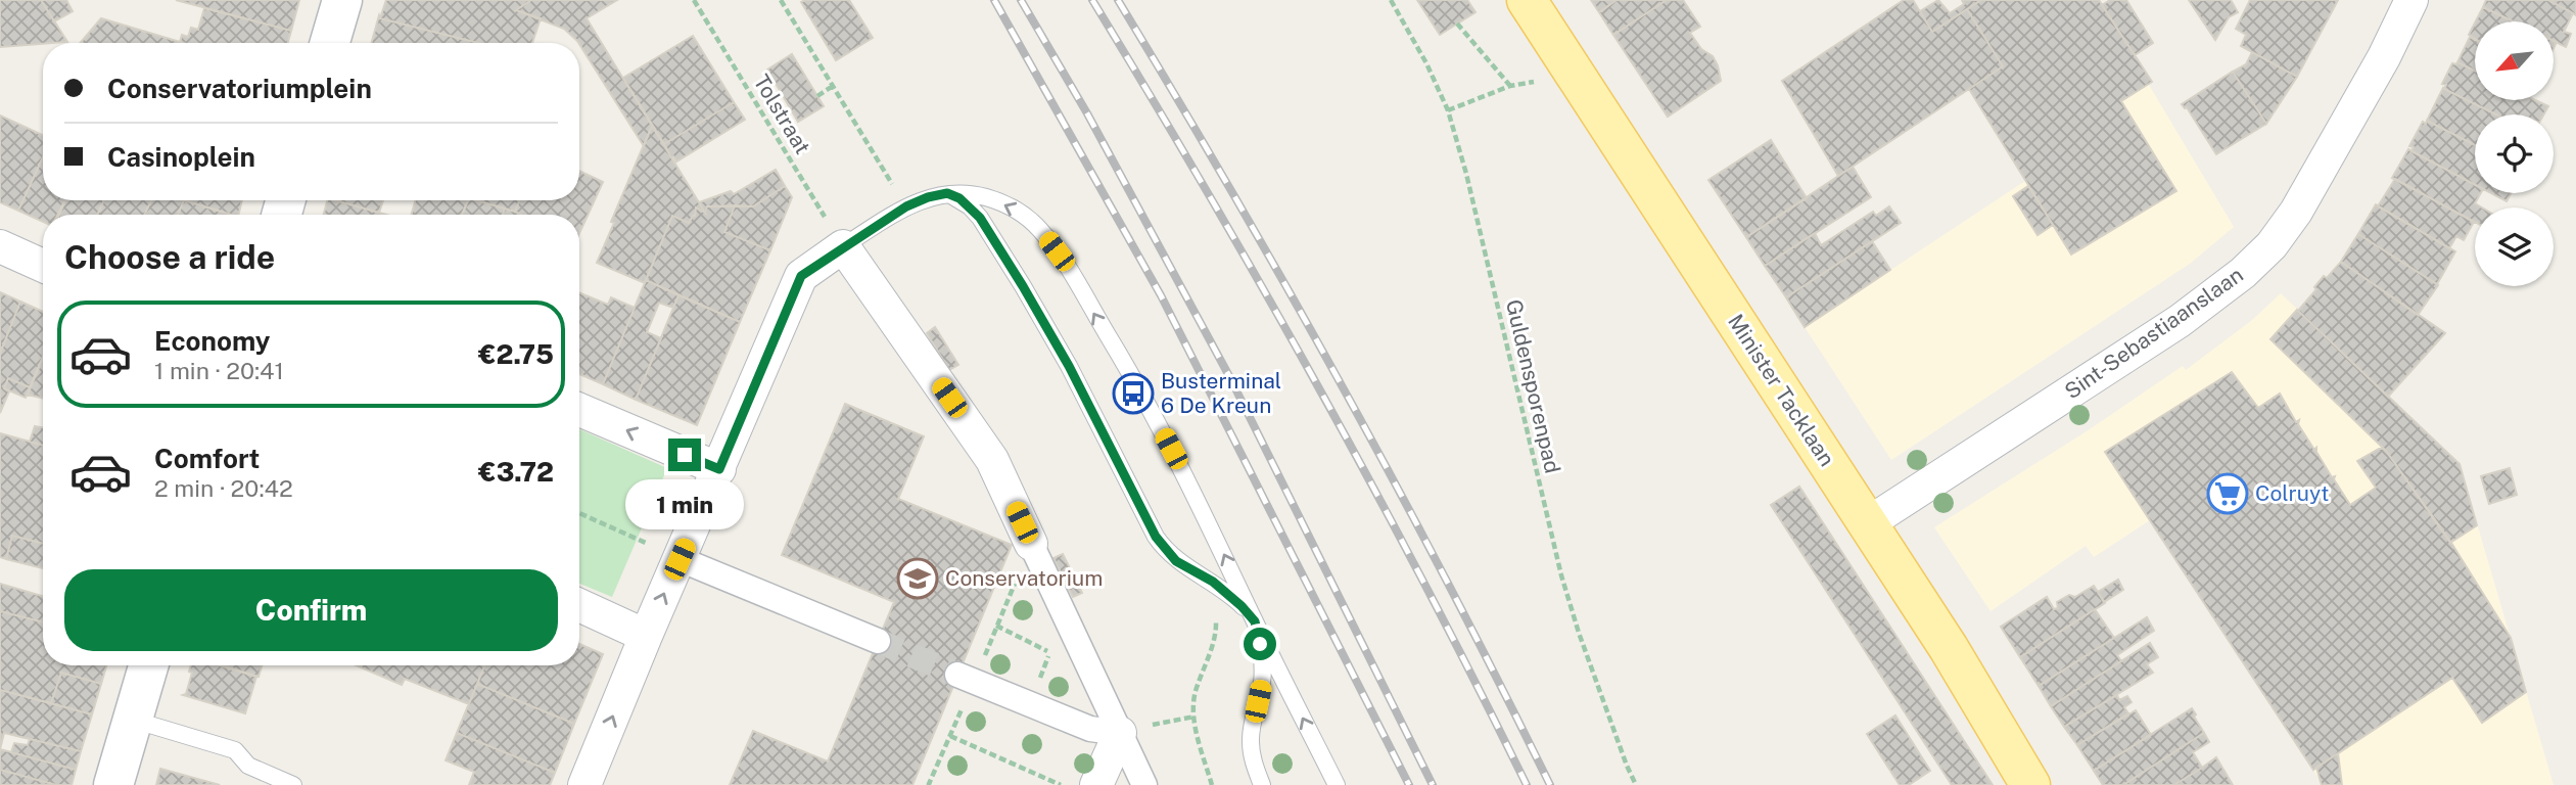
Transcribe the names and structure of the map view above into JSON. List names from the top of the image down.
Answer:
{
  "streets": {
    "main road": ["Minister Tacklaan"],
    "street": ["Sint-Sebastiaanslaan"],
    "path": ["Tolstraat", "Guldensporenpad"]
  },
  "crossings": [
    ["Sint-Sebastiaanslaan", "Minister Tacklaan"]
  ],
  "places": {
    "bus stop": ["Busterminal 6 De Kreun"],
    "supermarket": ["Colruyt"],
    "school or university": ["Conservatorium"]
  },
  "north": "bottom left",
  "page": {
    "banner": ["Conservatoriumplein", "Casinoplein"],
    "heading": "Choose a ride",
    "list": [
      {
        "name": "Economy",
        "note": "1 min · 20:41",
        "value": "€2.75"
      },
      {
        "name": "Comfort",
        "note": "2 min · 20:42",
        "value": "€3.72"
      }
    ],
    "bubble": "1 min",
    "buttons": "Confirm"
  }
}
